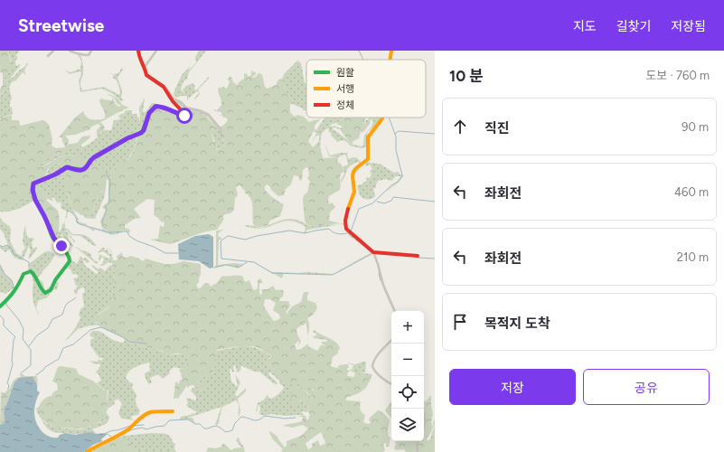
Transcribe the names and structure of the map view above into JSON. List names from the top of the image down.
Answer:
{
  "legend": ["원활", "서행", "정체"],
  "page": {
    "header": "Streetwise",
    "nav": ["지도", "길찾기", "저장됨"],
    "heading": ["10 분", "도보 · 760 m"],
    "list": [
      ["직진", "90 m"],
      ["좌회전", "460 m"],
      ["좌회전", "210 m"],
      "목적지 도착"
    ],
    "map_buttons": ["+", "−"],
    "buttons": ["저장", "공유"]
  }
}
